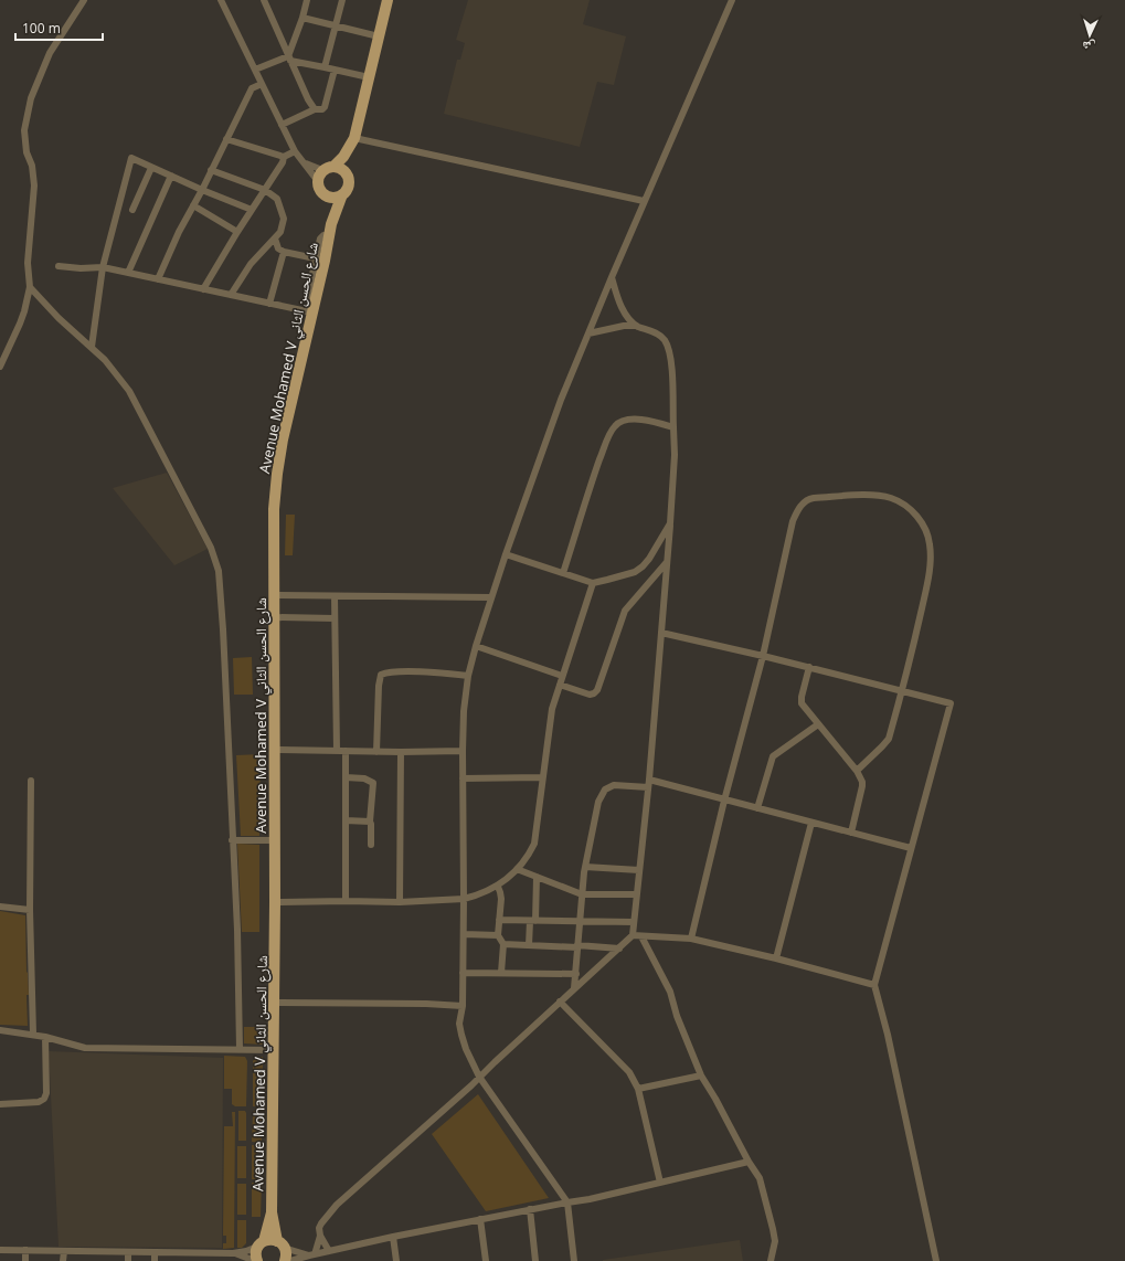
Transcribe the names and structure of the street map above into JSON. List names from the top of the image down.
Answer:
{
  "streets": {
    "main road": ["Avenue Mohamed V شارع الحسن الثاني"]
  },
  "scale_bar": "100 m",
  "north": "bottom"
}
